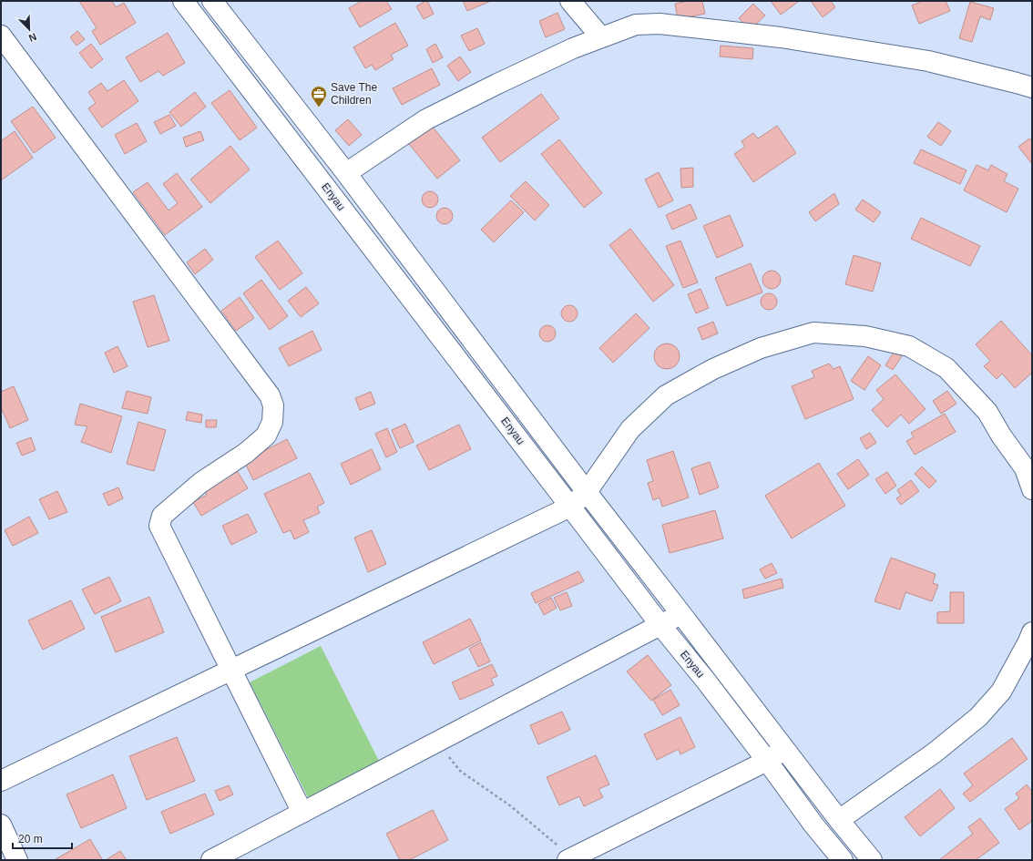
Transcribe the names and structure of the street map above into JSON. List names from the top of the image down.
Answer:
{
  "streets": {
    "street": ["Enyau"]
  },
  "places": {
    "office": ["Save The Children"]
  },
  "scale_bar": "20 m",
  "north": "bottom right"
}
